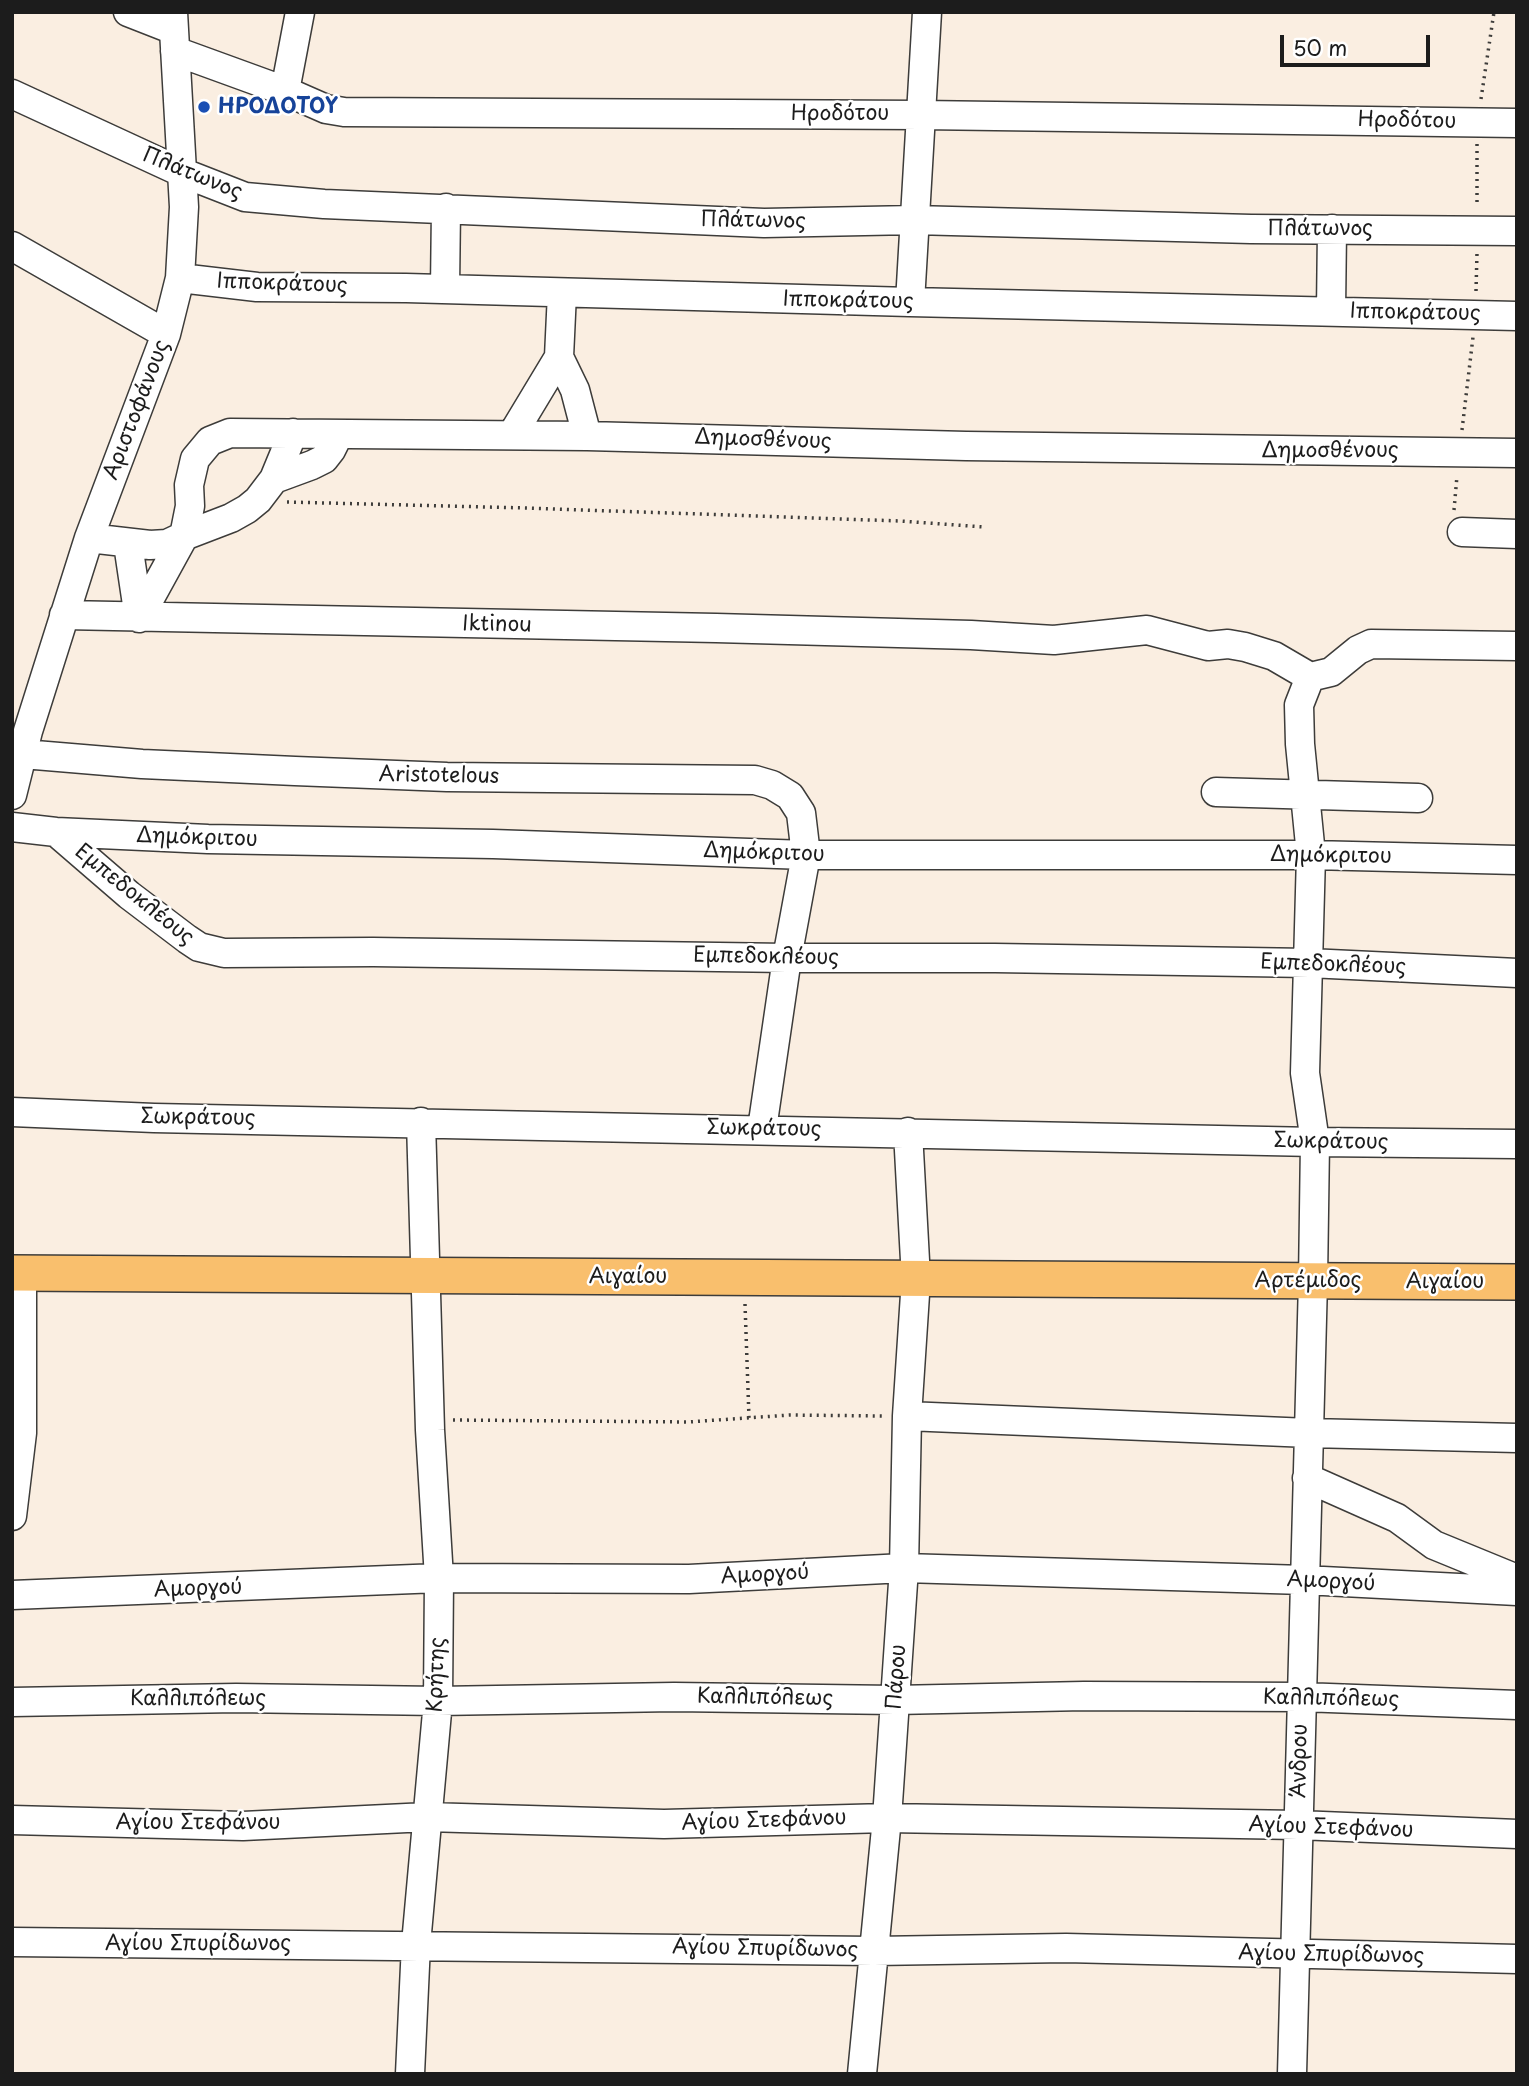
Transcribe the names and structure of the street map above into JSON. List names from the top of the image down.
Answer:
{
  "streets": {
    "main road": ["Αιγαίου", "Αρτέμιδος"],
    "street": [
      "Ηροδότου",
      "Πλάτωνος",
      "Ιπποκράτους",
      "Αριστοφάνους",
      "Δημοσθένους",
      "Iktinou",
      "Aristotelous",
      "Δημόκριτου",
      "Εμπεδοκλέους",
      "Σωκράτους",
      "Αμοργού",
      "Κρήτης",
      "Πάρου",
      "Καλλιπόλεως",
      "Άνδρου",
      "Αγίου Στεφάνου",
      "Αγίου Σπυρίδωνος"
    ]
  },
  "crossings": [
    ["Ηροδότου", "Αριστοφάνους"],
    ["Πλάτωνος", "Αριστοφάνους"],
    ["Ιπποκράτους", "Αριστοφάνους"],
    ["Αριστοφάνους", "Iktinou"],
    ["Αριστοφάνους", "Aristotelous"],
    ["Iktinou", "Άνδρου"],
    ["Aristotelous", "Δημόκριτου"],
    ["Aristotelous", "Εμπεδοκλέους"],
    ["Aristotelous", "Σωκράτους"],
    ["Δημόκριτου", "Εμπεδοκλέους"],
    ["Δημόκριτου", "Άνδρου"],
    ["Εμπεδοκλέους", "Άνδρου"],
    ["Σωκράτους", "Κρήτης"],
    ["Σωκράτους", "Πάρου"],
    ["Σωκράτους", "Άνδρου"],
    ["Αιγαίου", "Αρτέμιδος"],
    ["Αιγαίου", "Κρήτης"],
    ["Αιγαίου", "Πάρου"],
    ["Αρτέμιδος", "Άνδρου"],
    ["Αμοργού", "Κρήτης"],
    ["Αμοργού", "Πάρου"],
    ["Αμοργού", "Άνδρου"],
    ["Κρήτης", "Καλλιπόλεως"],
    ["Κρήτης", "Αγίου Στεφάνου"],
    ["Κρήτης", "Αγίου Σπυρίδωνος"],
    ["Πάρου", "Καλλιπόλεως"],
    ["Πάρου", "Αγίου Στεφάνου"],
    ["Πάρου", "Αγίου Σπυρίδωνος"],
    ["Καλλιπόλεως", "Άνδρου"],
    ["Άνδρου", "Αγίου Στεφάνου"],
    ["Άνδρου", "Αγίου Σπυρίδωνος"]
  ],
  "places": ["ΗΡΟΔΟΤΟΥ"],
  "scale_bar": "50 m"
}
